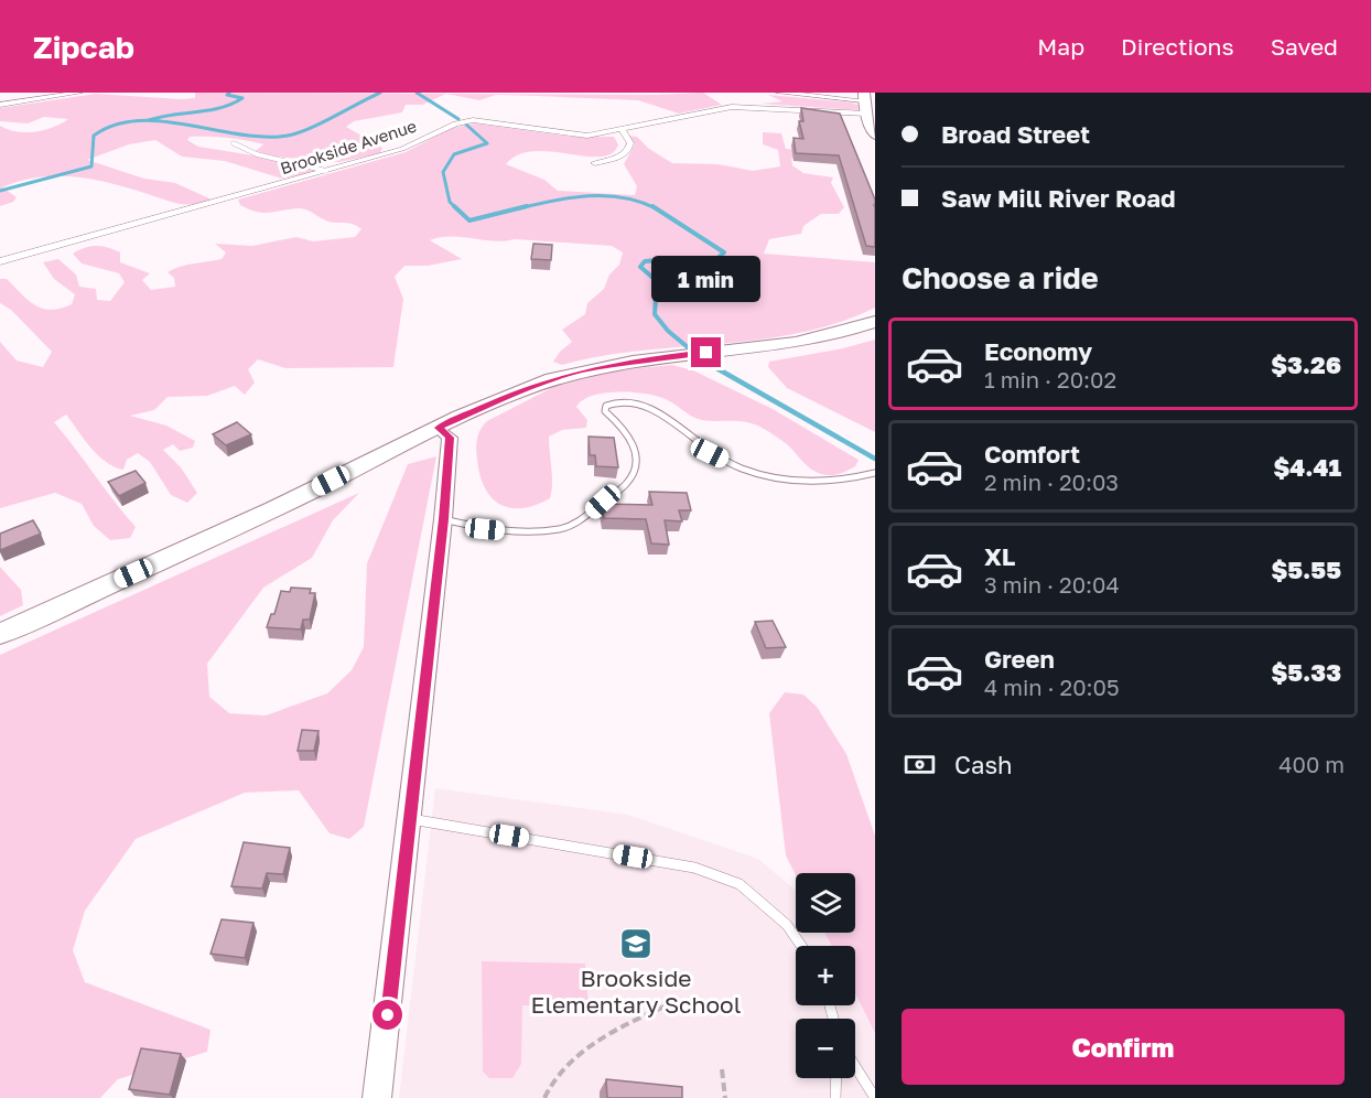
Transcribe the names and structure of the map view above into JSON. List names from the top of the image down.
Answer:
{
  "streets": {
    "street": ["Brookside Avenue"]
  },
  "places": {
    "school or university": ["Brookside Elementary School"]
  },
  "page": {
    "header": "Zipcab",
    "nav": ["Map", "Directions", "Saved"],
    "banner": ["Broad Street", "Saw Mill River Road"],
    "heading": "Choose a ride",
    "bubble": "1 min",
    "list": [
      {
        "name": "Economy",
        "note": "1 min · 20:02",
        "value": "$3.26"
      },
      {
        "name": "Comfort",
        "note": "2 min · 20:03",
        "value": "$4.41"
      },
      {
        "name": "XL",
        "note": "3 min · 20:04",
        "value": "$5.55"
      },
      {
        "name": "Green",
        "note": "4 min · 20:05",
        "value": "$5.33"
      }
    ],
    "pay": ["Cash", "400 m"],
    "map_buttons": ["+", "−"],
    "buttons": "Confirm"
  }
}
